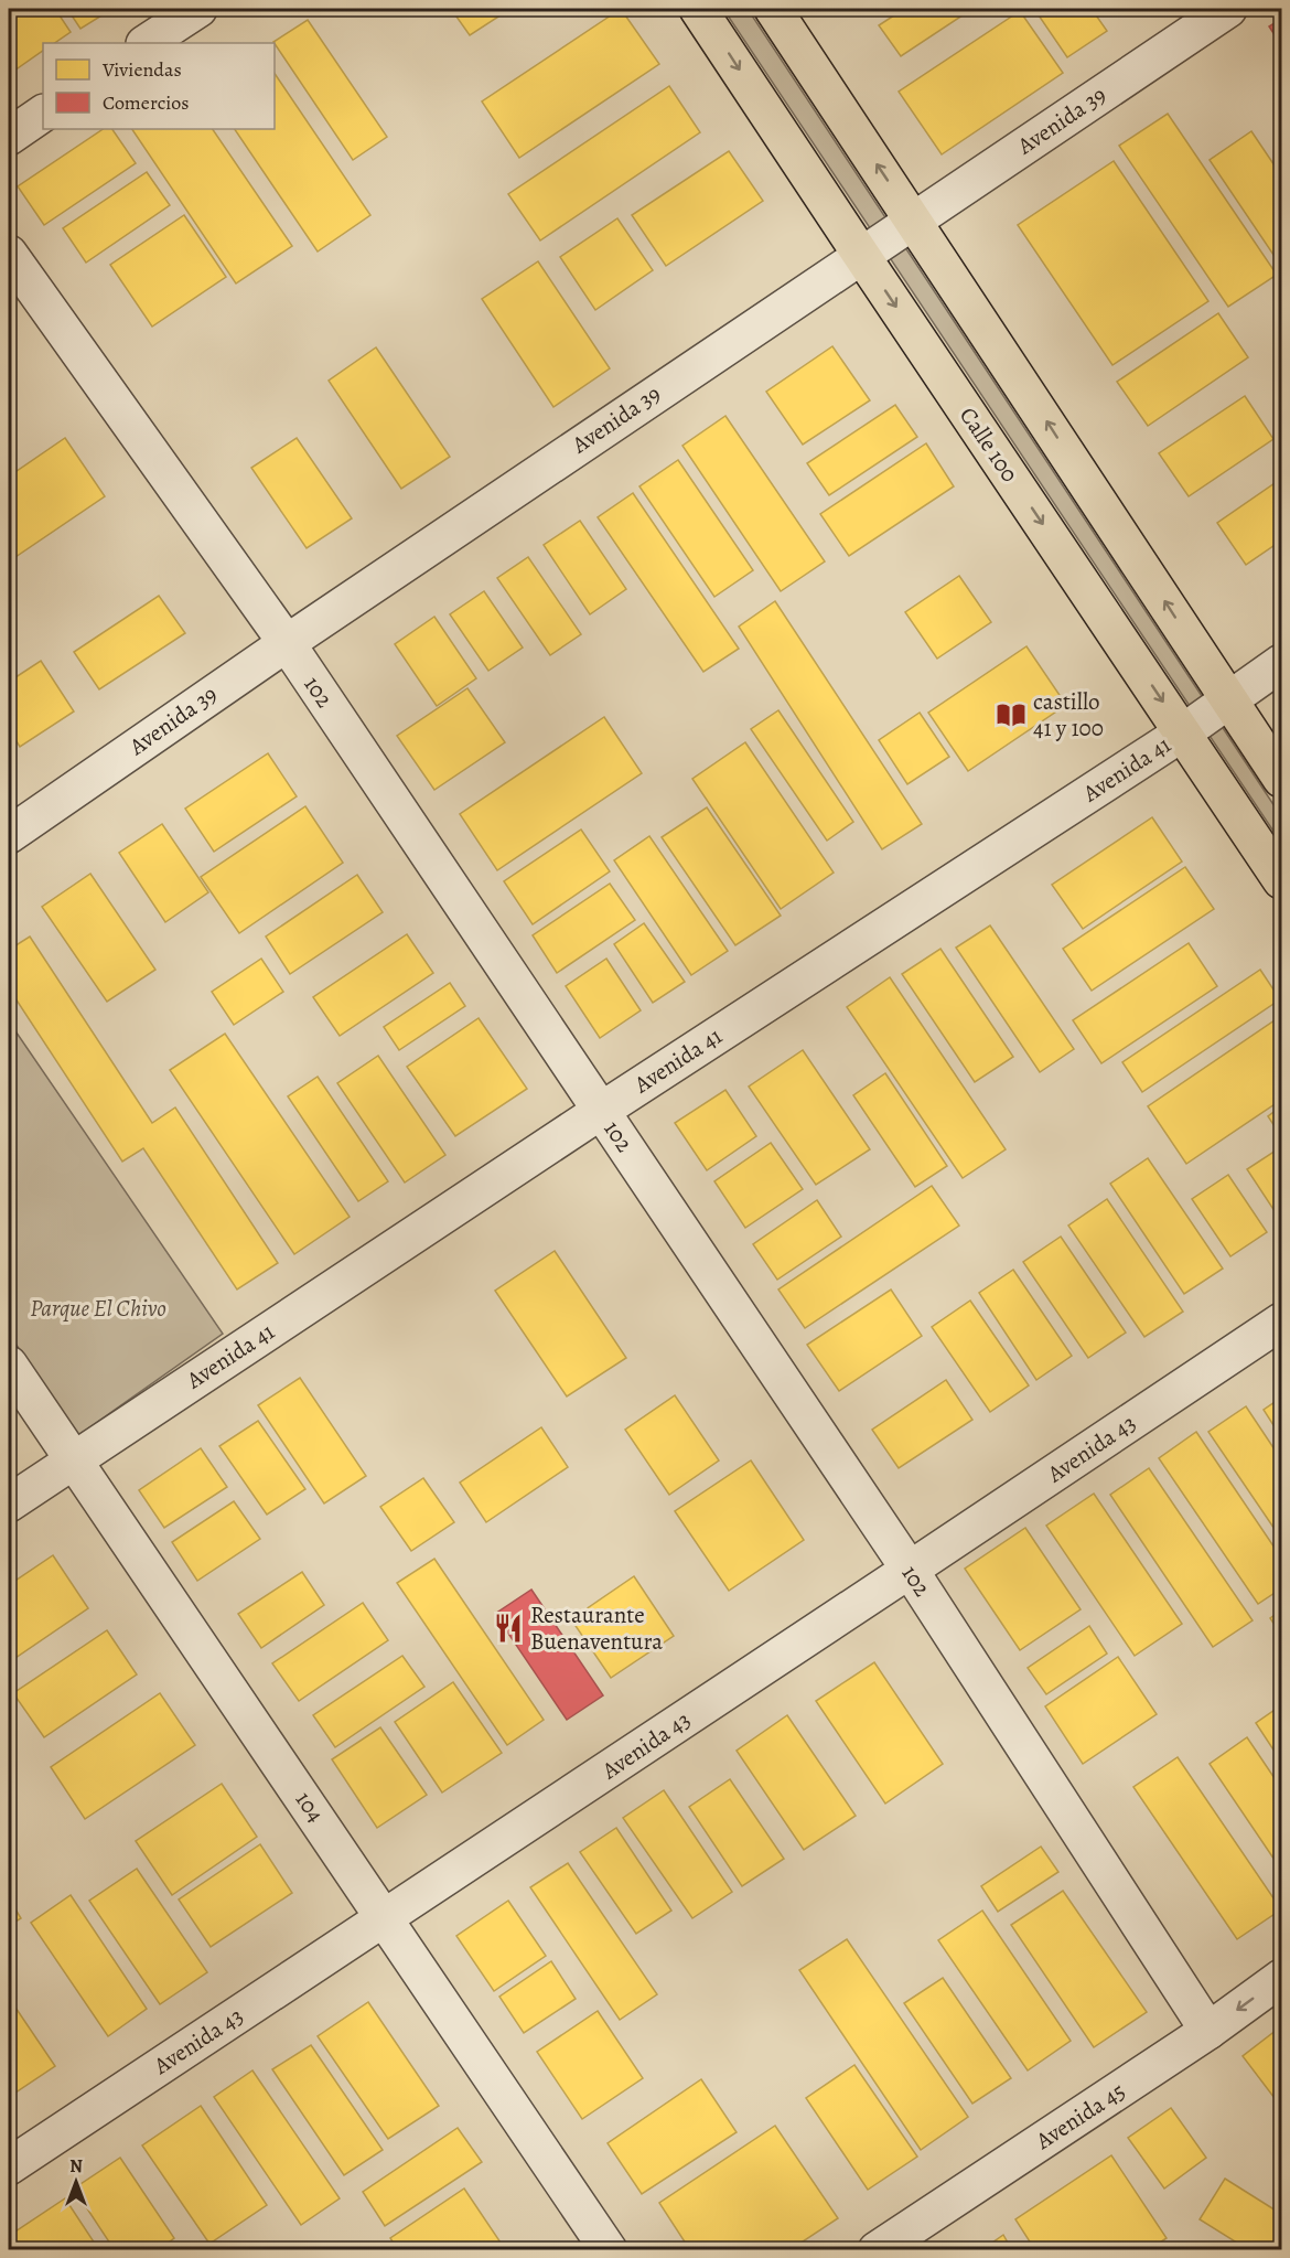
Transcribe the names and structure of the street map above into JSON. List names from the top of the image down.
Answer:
{
  "streets": {
    "main road": ["Calle 100"],
    "street": [
      "Avenida 39",
      "102",
      "Avenida 41",
      "Avenida 43",
      "104",
      "Avenida 45"
    ]
  },
  "crossings": [
    ["Avenida 39", "Calle 100"],
    ["Avenida 39", "102"],
    ["Calle 100", "Avenida 41"],
    ["102", "Avenida 41"],
    ["102", "Avenida 43"],
    ["102", "Avenida 45"],
    ["Avenida 41", "104"],
    ["Avenida 43", "104"]
  ],
  "parks": ["Parque El Chivo"],
  "places": {
    "library": ["castillo 41 y 100"],
    "restaurant": ["Restaurante Buenaventura"]
  },
  "legend": ["Viviendas", "Comercios"],
  "north": "top"
}
